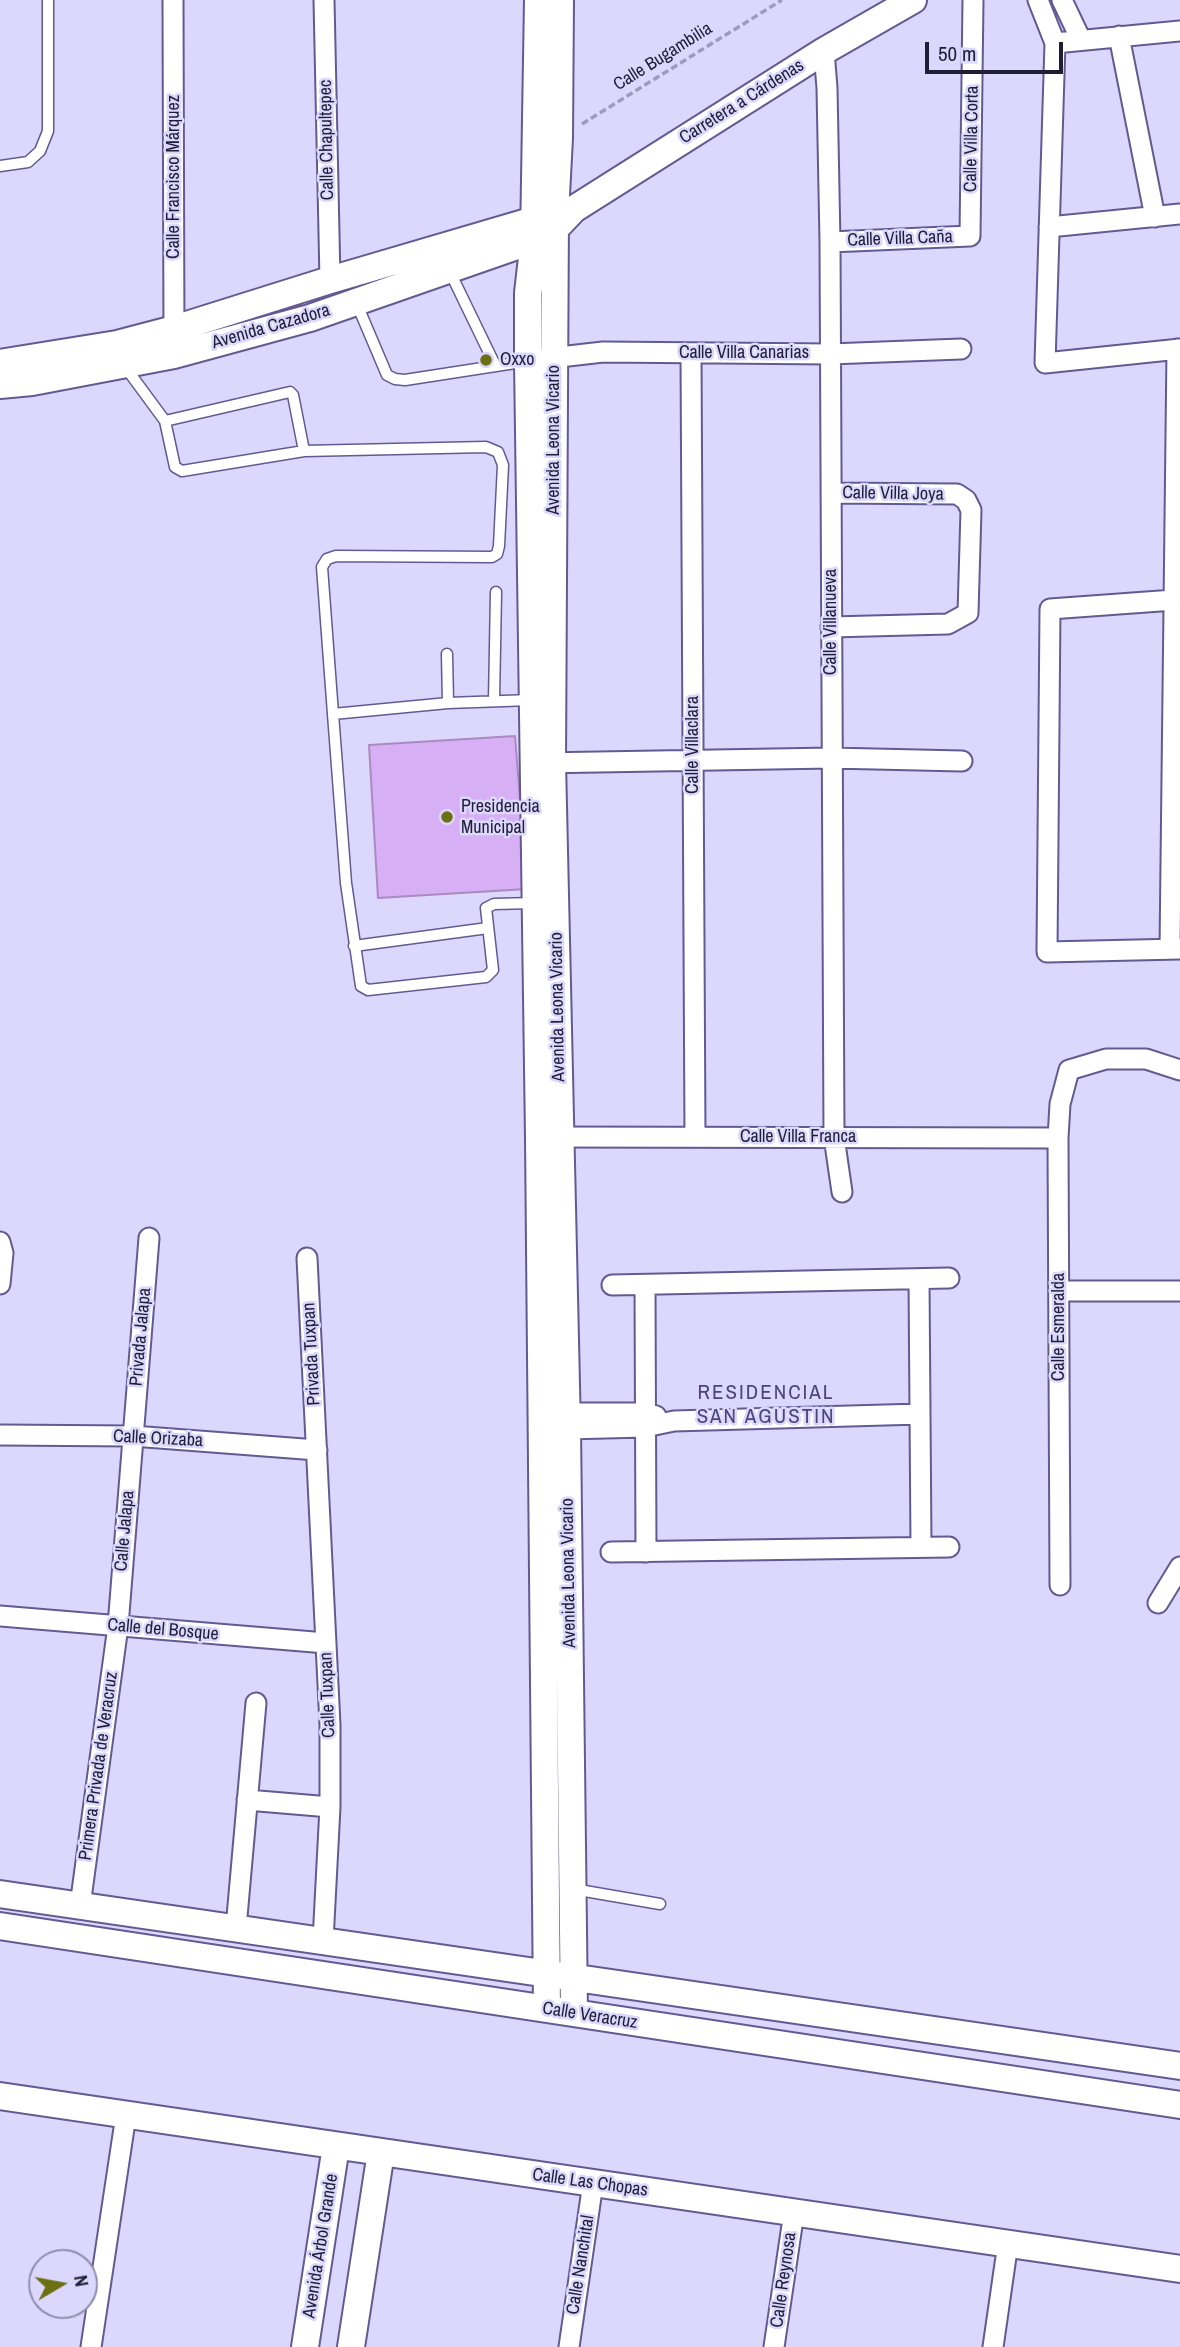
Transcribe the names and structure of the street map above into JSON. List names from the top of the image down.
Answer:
{
  "streets": {
    "street": [
      "Carretera a Cárdenas",
      "Calle Villa Corta",
      "Calle Chapultepec",
      "Calle Francisco Márquez",
      "Calle Villa Caña",
      "Avenida Cazadora",
      "Calle Villa Canarias",
      "Avenida Leona Vicario",
      "Calle Villa Joya",
      "Calle Villanueva",
      "Calle Villaclara",
      "Calle Villa Franca",
      "Calle Esmeralda",
      "Privada Jalapa",
      "Privada Tuxpan",
      "Calle Orizaba",
      "Calle Jalapa",
      "Calle del Bosque",
      "Calle Tuxpan",
      "Primera Privada de Veracruz",
      "Calle Veracruz",
      "Calle Las Chopas",
      "Avenida Árbol Grande",
      "Calle Nanchital",
      "Calle Reynosa"
    ],
    "path": ["Calle Bugambilia"]
  },
  "crossings": [
    ["Calle Bugambilia", "Avenida Leona Vicario"],
    ["Carretera a Cárdenas", "Avenida Cazadora"],
    ["Carretera a Cárdenas", "Avenida Leona Vicario"],
    ["Carretera a Cárdenas", "Calle Villanueva"],
    ["Calle Villa Corta", "Calle Villa Caña"],
    ["Calle Chapultepec", "Avenida Cazadora"],
    ["Calle Francisco Márquez", "Avenida Cazadora"],
    ["Calle Villa Caña", "Calle Villanueva"],
    ["Avenida Cazadora", "Avenida Leona Vicario"],
    ["Calle Villa Canarias", "Avenida Leona Vicario"],
    ["Calle Villa Canarias", "Calle Villanueva"],
    ["Calle Villa Canarias", "Calle Villaclara"],
    ["Avenida Leona Vicario", "Calle Villa Franca"],
    ["Avenida Leona Vicario", "Calle Veracruz"],
    ["Calle Villa Joya", "Calle Villanueva"],
    ["Calle Villanueva", "Calle Villa Franca"],
    ["Calle Villaclara", "Calle Villa Franca"],
    ["Calle Villa Franca", "Calle Esmeralda"],
    ["Privada Jalapa", "Calle Orizaba"],
    ["Privada Jalapa", "Calle Jalapa"],
    ["Privada Tuxpan", "Calle Orizaba"],
    ["Privada Tuxpan", "Calle Tuxpan"],
    ["Calle Orizaba", "Calle Jalapa"],
    ["Calle Orizaba", "Calle Tuxpan"],
    ["Calle Jalapa", "Calle del Bosque"],
    ["Calle Jalapa", "Primera Privada de Veracruz"],
    ["Calle del Bosque", "Calle Tuxpan"],
    ["Calle del Bosque", "Primera Privada de Veracruz"],
    ["Calle Tuxpan", "Calle Veracruz"],
    ["Primera Privada de Veracruz", "Calle Veracruz"],
    ["Calle Las Chopas", "Avenida Árbol Grande"],
    ["Calle Las Chopas", "Calle Nanchital"],
    ["Calle Las Chopas", "Calle Reynosa"]
  ],
  "districts": ["RESIDENCIAL SAN AGUSTIN"],
  "places": ["Oxxo", "Presidencia Municipal"],
  "scale_bar": "50 m",
  "north": "right"
}
